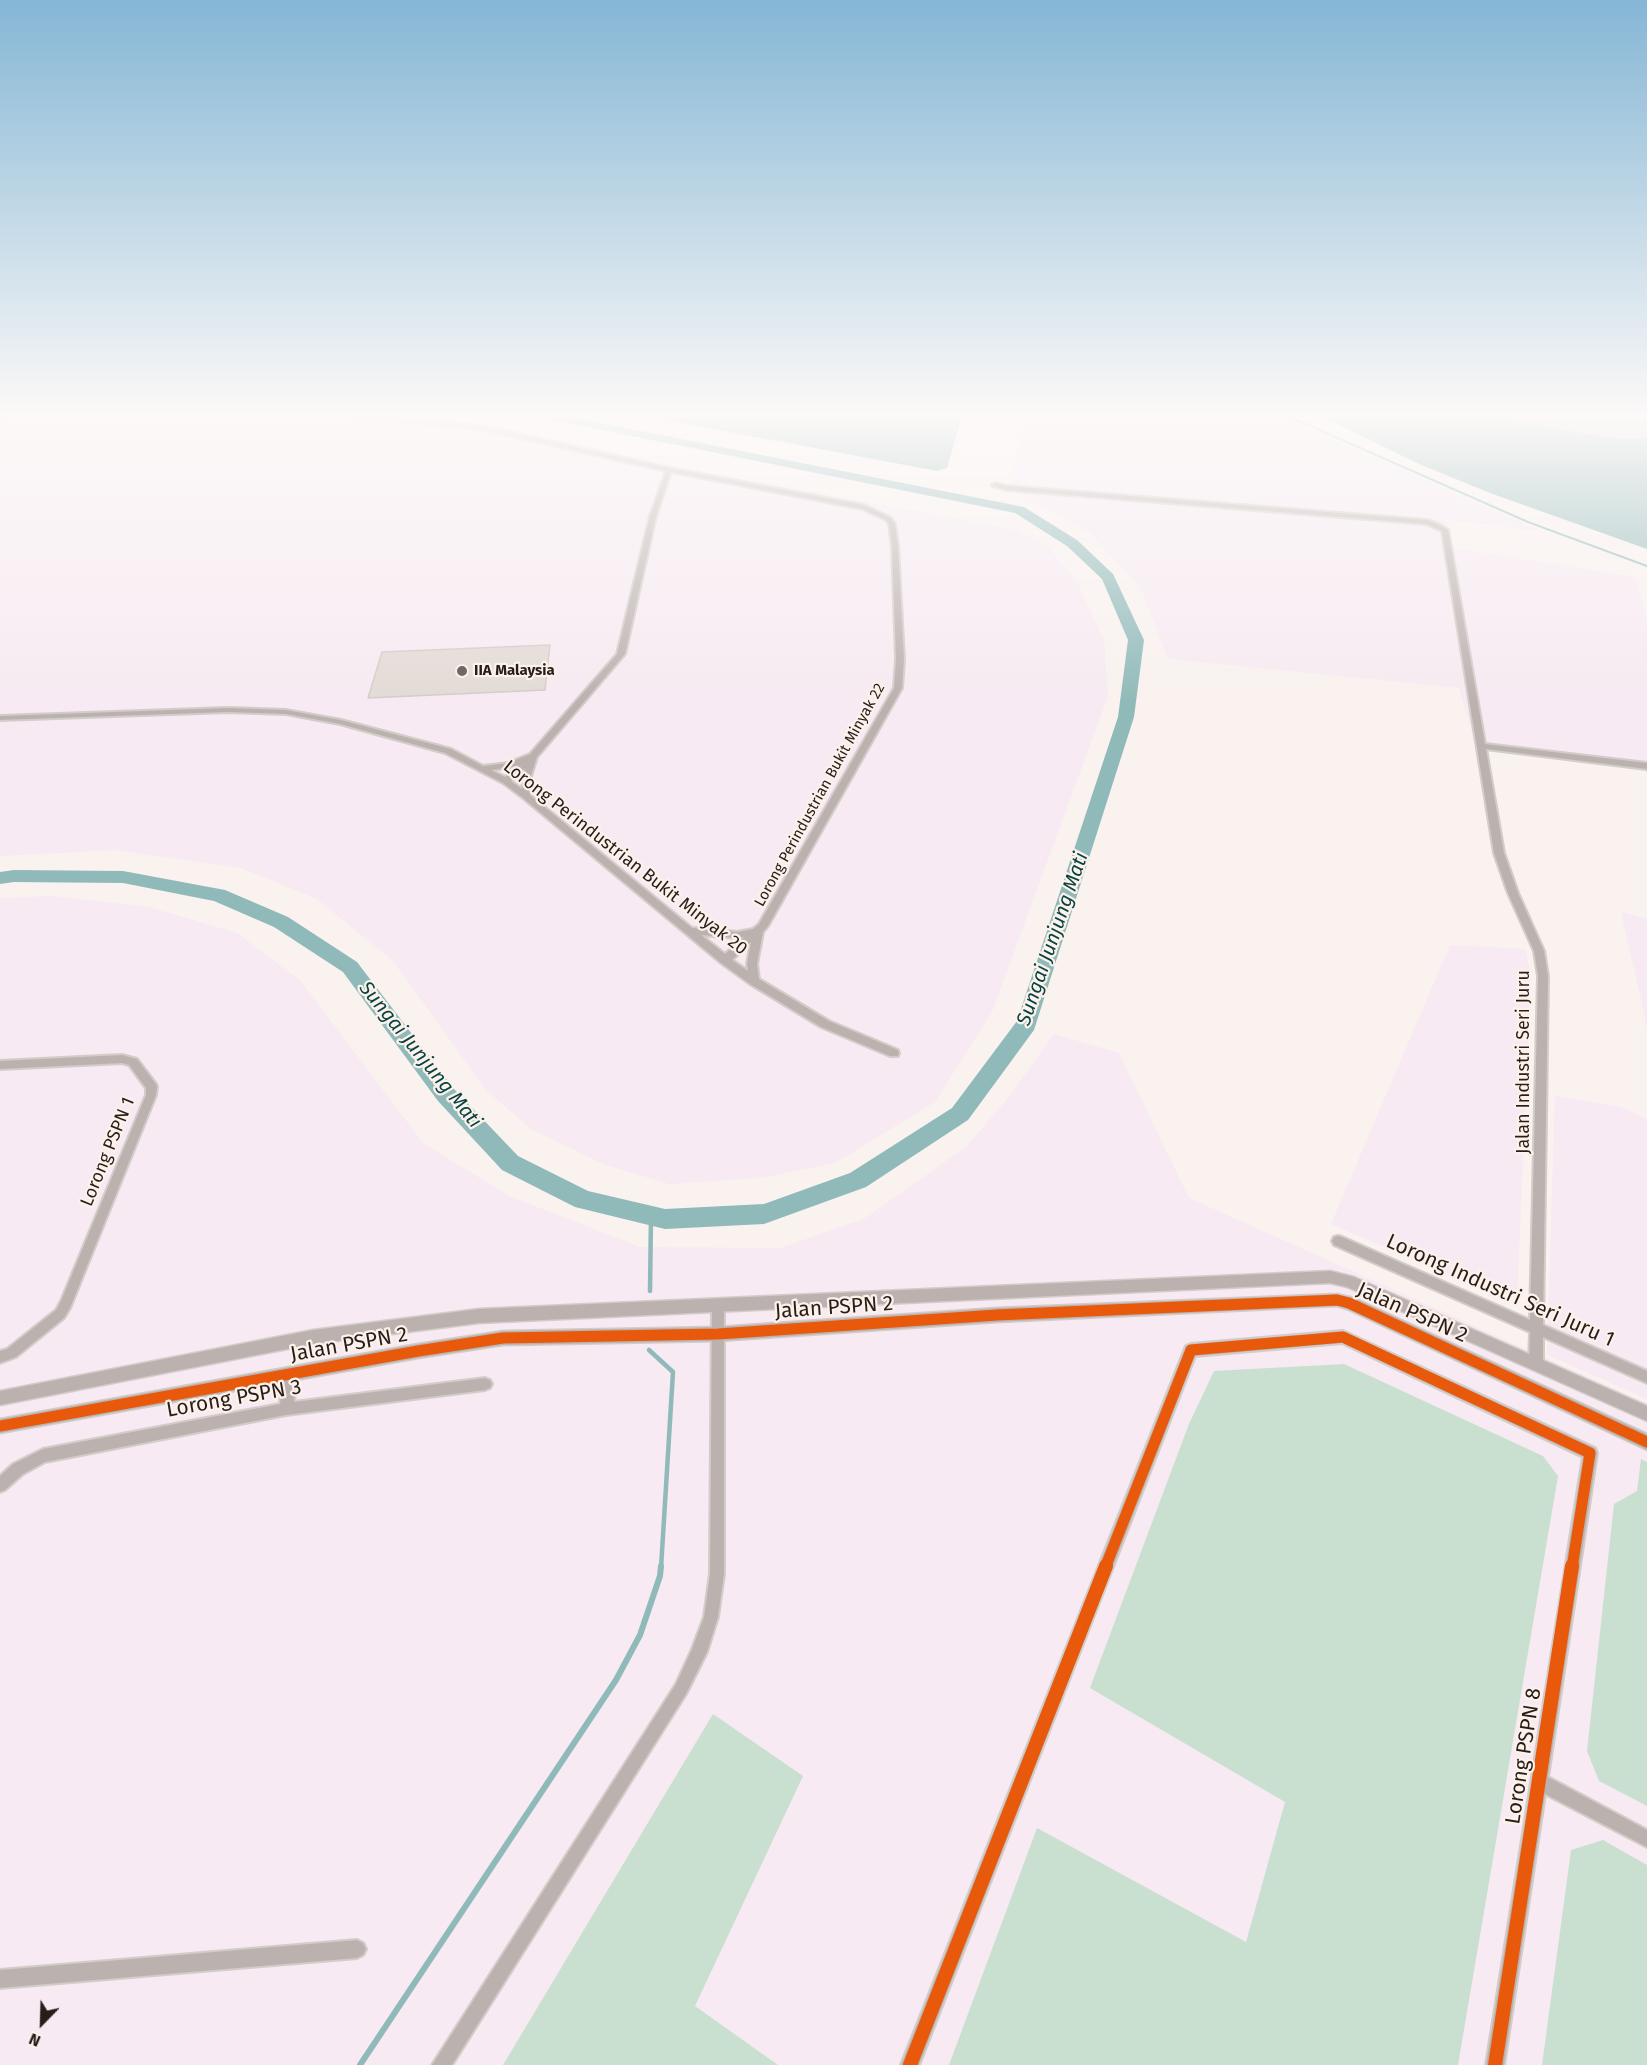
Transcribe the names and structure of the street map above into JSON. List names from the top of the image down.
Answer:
{
  "streets": {
    "street": [
      "Lorong Perindustrian Bukit Minyak 22",
      "Lorong Perindustrian Bukit Minyak 20",
      "Jalan Industri Seri Juru",
      "Lorong PSPN 1",
      "Lorong Industri Seri Juru 1",
      "Jalan PSPN 2",
      "Lorong PSPN 3",
      "Lorong PSPN 8"
    ]
  },
  "crossings": [
    ["Lorong Perindustrian Bukit Minyak 22", "Lorong Perindustrian Bukit Minyak 20"],
    ["Jalan Industri Seri Juru", "Lorong Industri Seri Juru 1"],
    ["Jalan Industri Seri Juru", "Jalan PSPN 2"]
  ],
  "water": ["Sungai Junjung Mati"],
  "places": ["IIA Malaysia"],
  "north": "bottom left"
}
